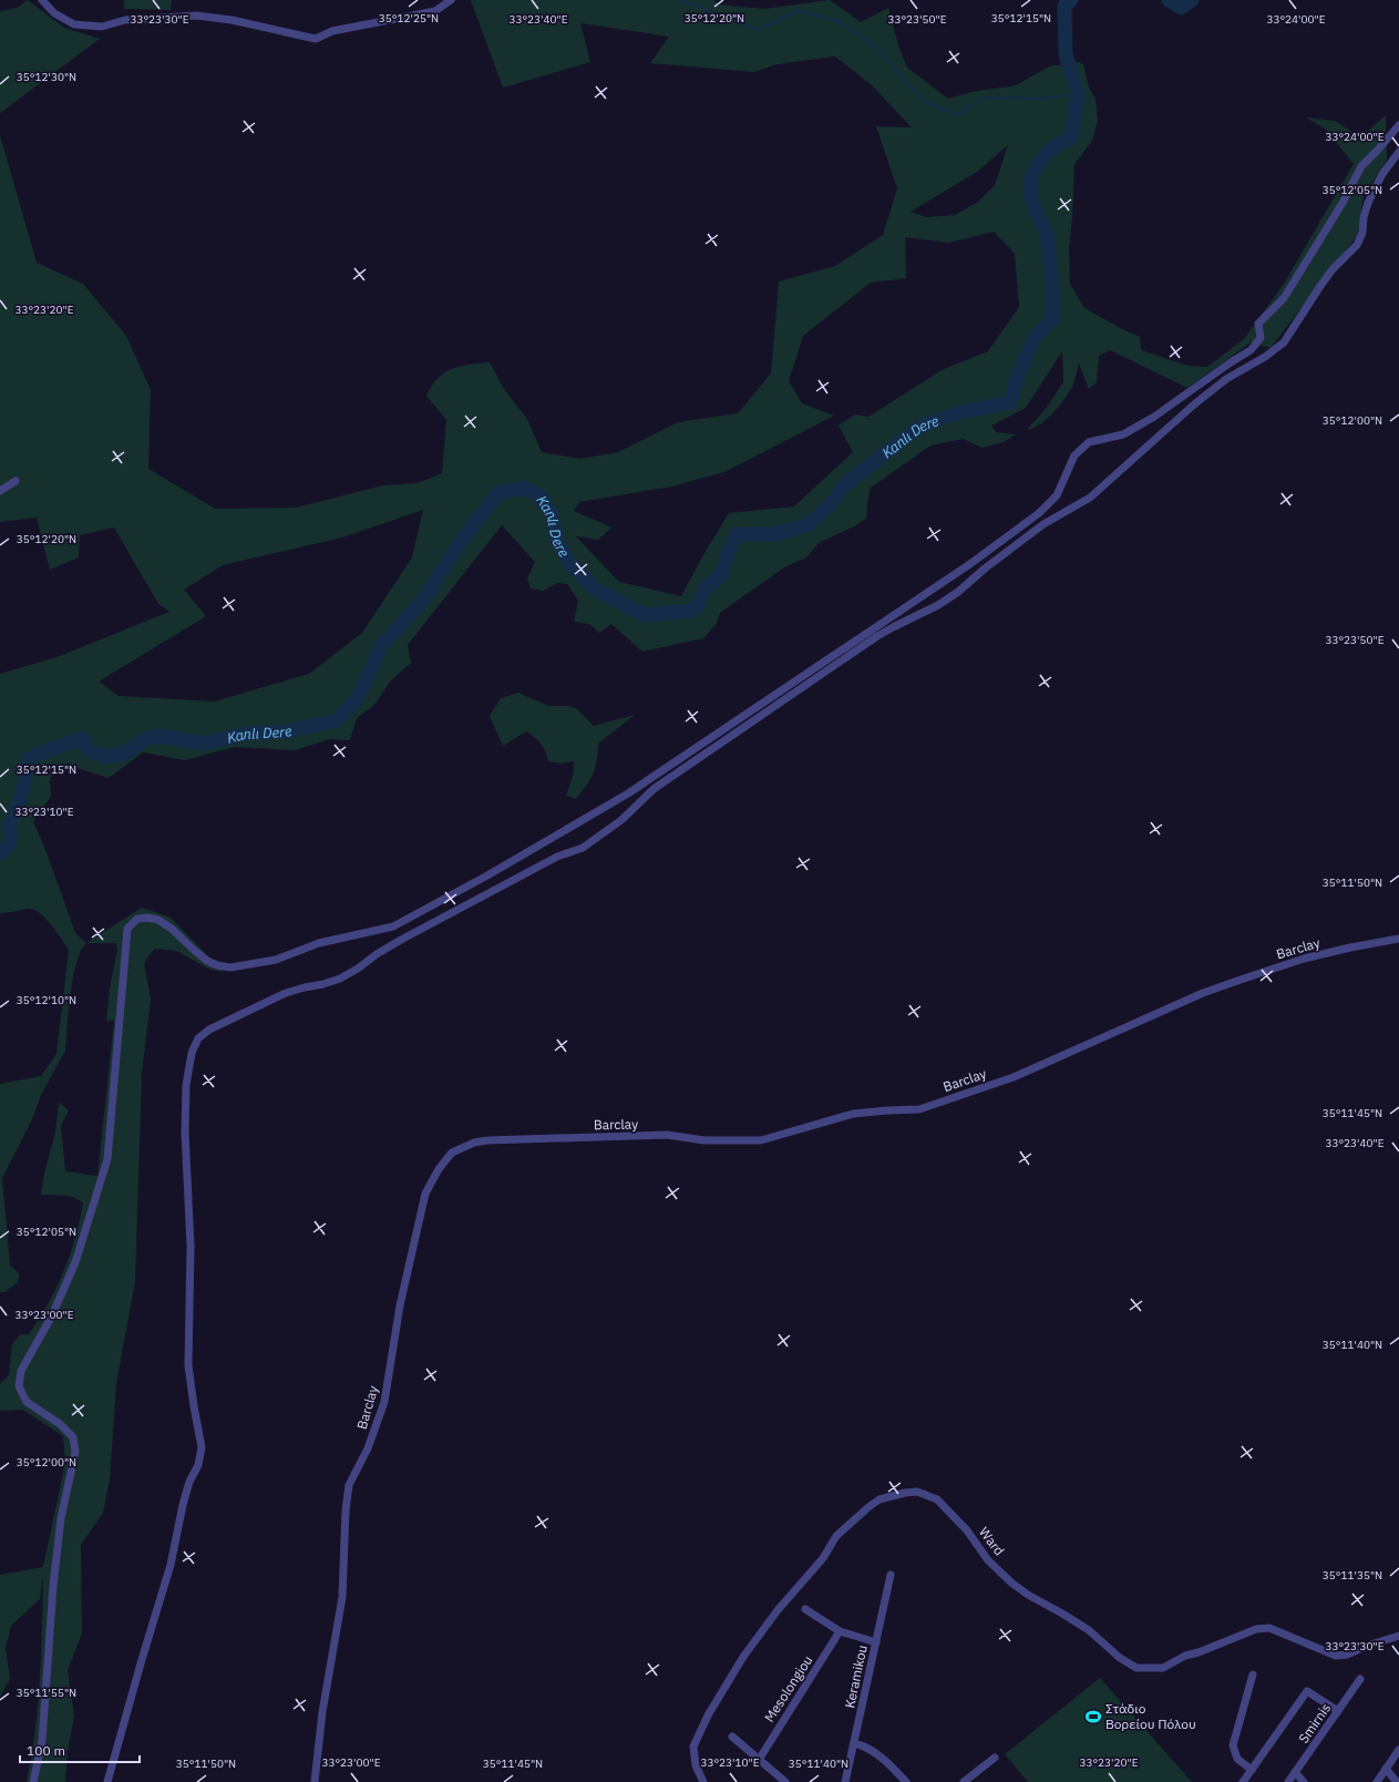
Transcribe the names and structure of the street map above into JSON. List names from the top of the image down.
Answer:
{
  "streets": {
    "street": [
      "Barclay",
      "Ward",
      "Keramikou",
      "Mesolongiou",
      "Smirnis"
    ]
  },
  "water": ["Kanlı Dere"],
  "places": {
    "sports": ["Στάδιο Βορείου Πόλου"]
  },
  "scale_bar": "100 m",
  "coordinates": [
    "35°12'25\"N",
    "35°12'20\"N",
    "35°12'15\"N",
    "33°23'30\"E",
    "33°23'40\"E",
    "33°23'50\"E",
    "33°24'00\"E",
    "35°12'30\"N",
    "35°12'05\"N",
    "33°23'20\"E",
    "35°12'00\"N",
    "33°23'10\"E",
    "35°11'50\"N",
    "35°12'10\"N",
    "35°11'45\"N",
    "33°23'00\"E",
    "35°11'40\"N",
    "35°11'35\"N",
    "35°11'55\"N"
  ]
}
